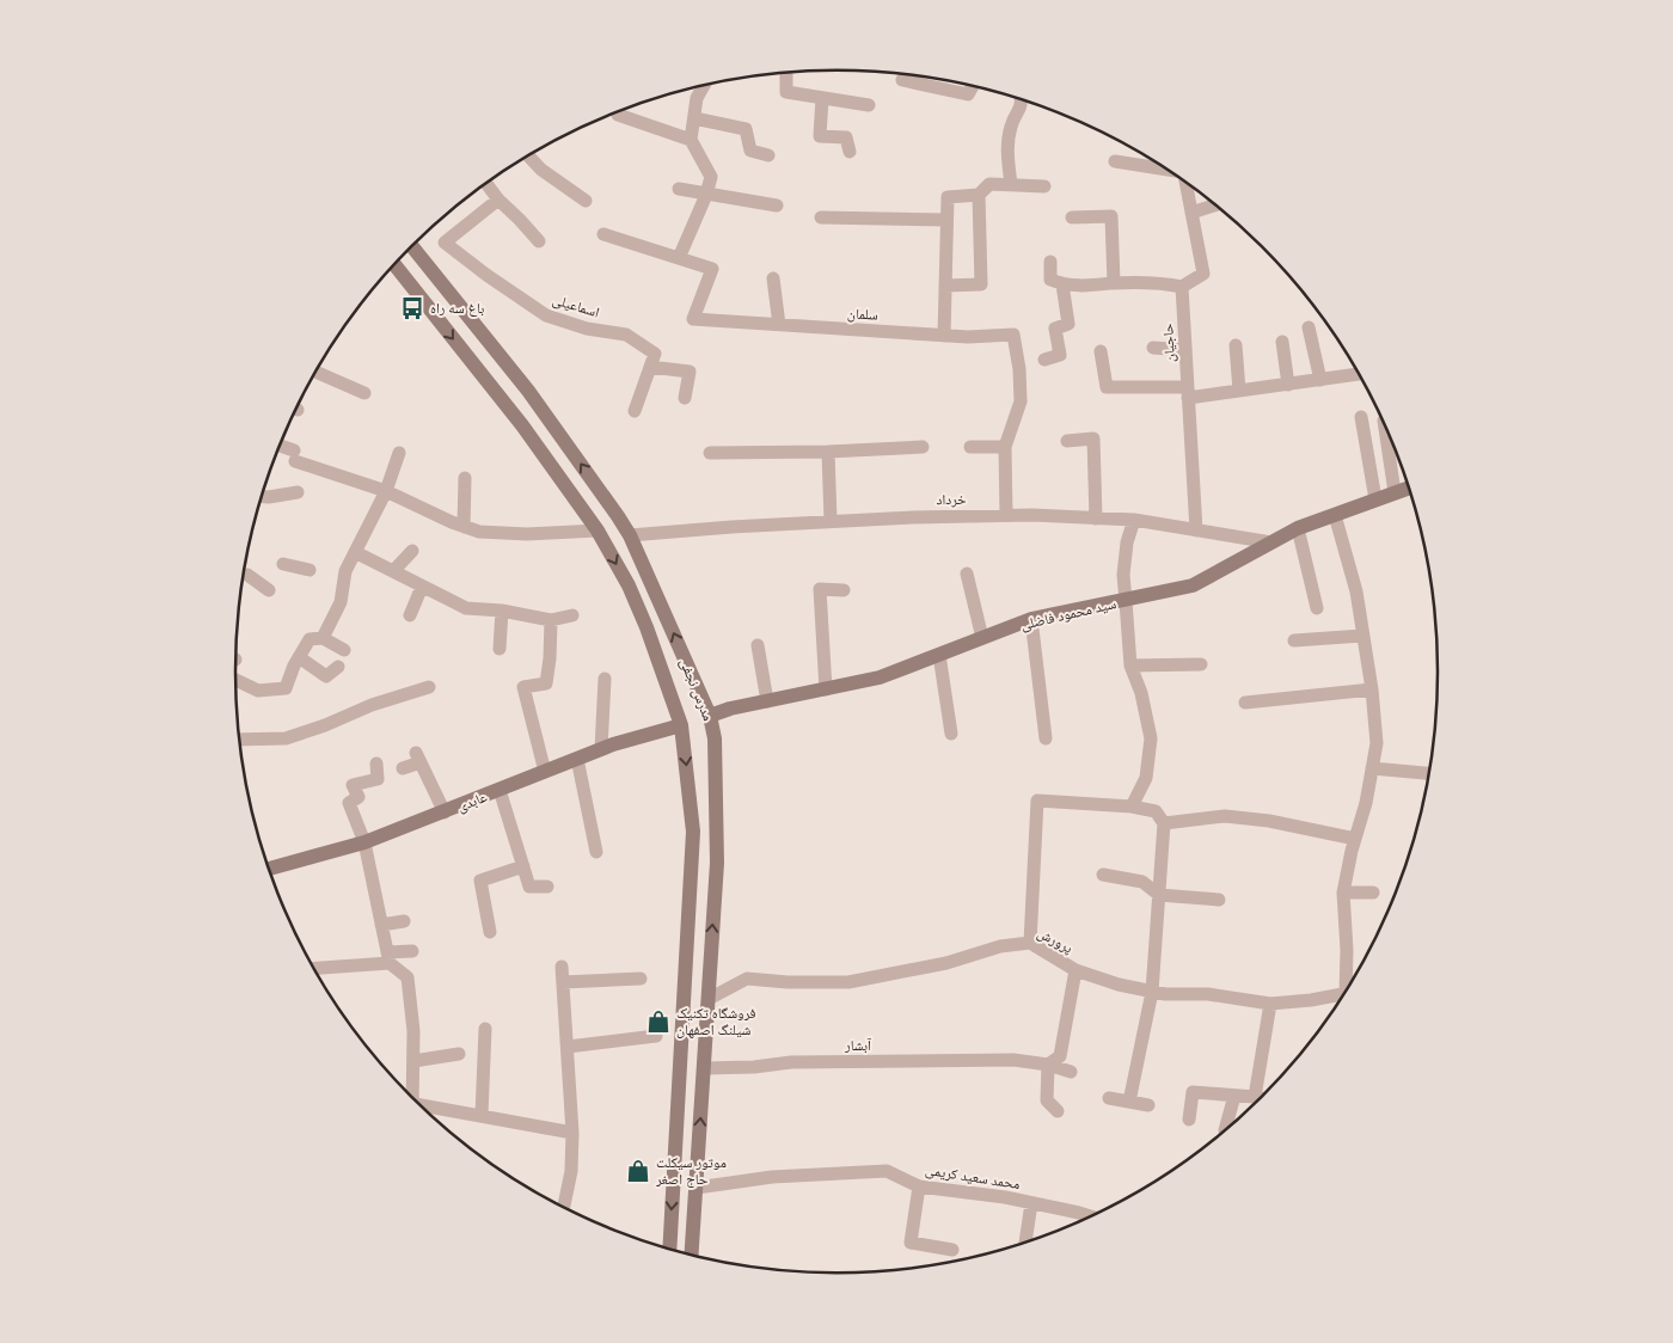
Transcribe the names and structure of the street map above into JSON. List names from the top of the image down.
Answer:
{
  "streets": {
    "main road": ["سید محمود فاضلی", "مدرس نجفی", "عابدی"],
    "street": [
      "اسماعیلی",
      "سلمان",
      "حاجیان",
      "خرداد",
      "پرورش",
      "آبشار",
      "محمد سعید کریمی"
    ]
  },
  "crossings": [
    ["سلمان", "خرداد"],
    ["حاجیان", "خرداد"],
    ["خرداد", "سید محمود فاضلی"],
    ["خرداد", "مدرس نجفی"],
    ["سید محمود فاضلی", "مدرس نجفی"],
    ["مدرس نجفی", "عابدی"],
    ["مدرس نجفی", "پرورش"],
    ["مدرس نجفی", "آبشار"],
    ["مدرس نجفی", "محمد سعید کریمی"]
  ],
  "places": {
    "bus stop": ["باغ سه راه"],
    "shop": ["فروشگاه تکنیک شیلنگ اصفهان", "موتور سیکلت حاج اصغر"]
  }
}
